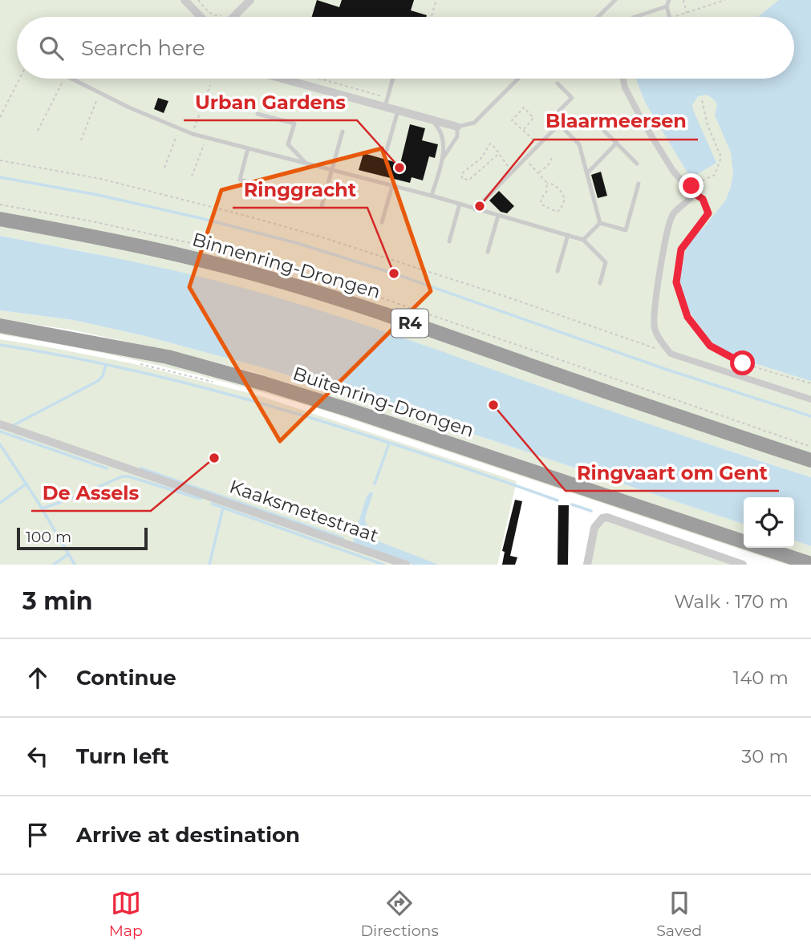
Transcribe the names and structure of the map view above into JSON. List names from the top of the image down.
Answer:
{
  "streets": {
    "highway": ["Binnenring-Drongen", "R4", "Buitenring-Drongen"],
    "street": ["Kaaksmetestraat"]
  },
  "places": [
    "Urban Gardens",
    "Blaarmeersen",
    "Ringgracht",
    "Ringvaart om Gent",
    "De Assels"
  ],
  "scale_bar": "100 m",
  "page": {
    "search": "Search here",
    "scale": "100 m",
    "heading": ["3 min", "Walk · 170 m"],
    "list": [
      ["Continue", "140 m"],
      ["Turn left", "30 m"],
      "Arrive at destination"
    ],
    "nav": ["Map", "Directions", "Saved"]
  }
}
